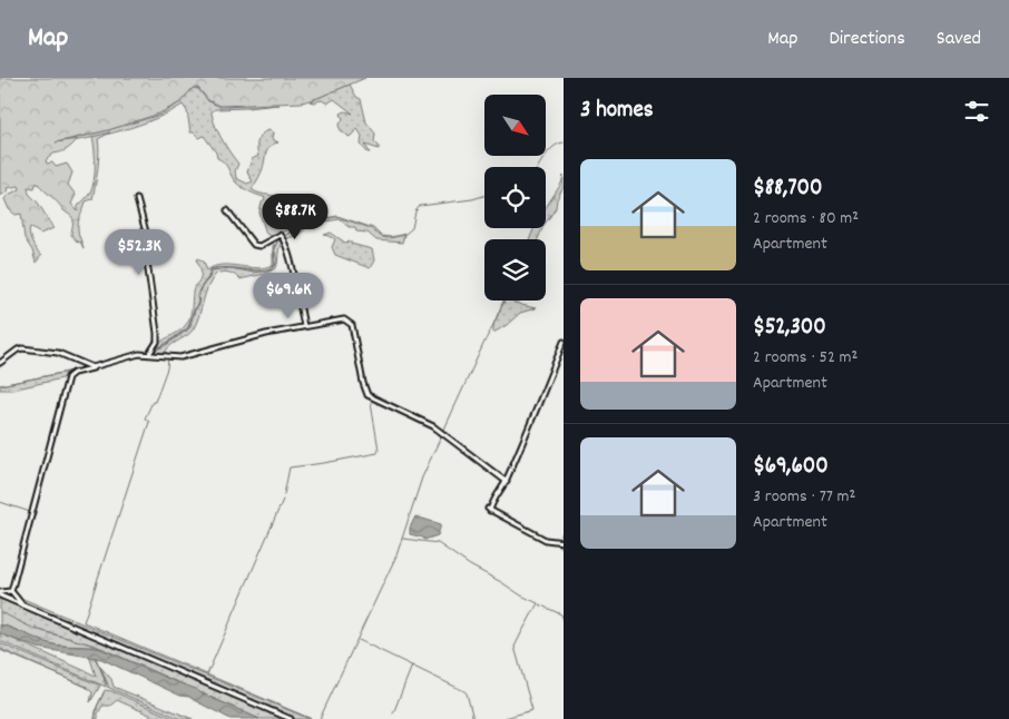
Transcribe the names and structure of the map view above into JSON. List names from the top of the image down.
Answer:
{
  "north": "bottom right",
  "page": {
    "header": "Map",
    "nav": ["Map", "Directions", "Saved"],
    "heading": "3 homes",
    "list": [
      {
        "name": "$88,700",
        "note": "2 rooms · 80 m² · Apartment"
      },
      {
        "name": "$52,300",
        "note": "2 rooms · 52 m² · Apartment"
      },
      {
        "name": "$69,600",
        "note": "3 rooms · 77 m² · Apartment"
      }
    ],
    "price": ["$88.7K", "$52.3K", "$69.6K"]
  }
}
